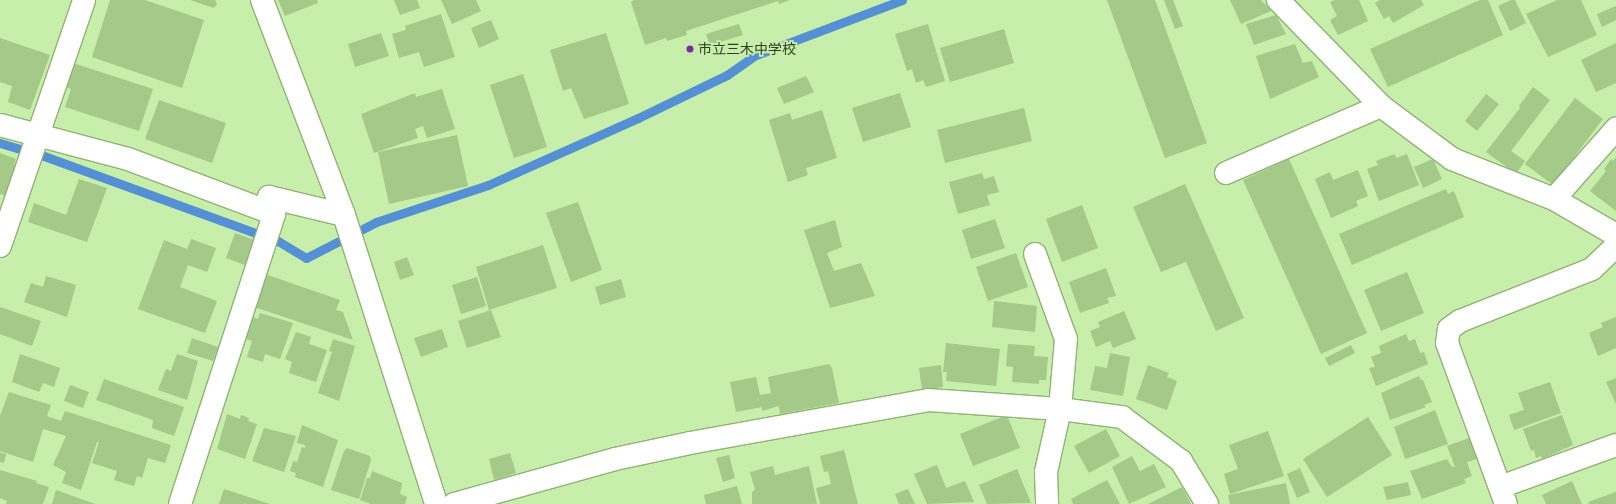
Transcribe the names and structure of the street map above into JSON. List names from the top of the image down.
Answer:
{
  "places": ["市立三木中学校"]
}
